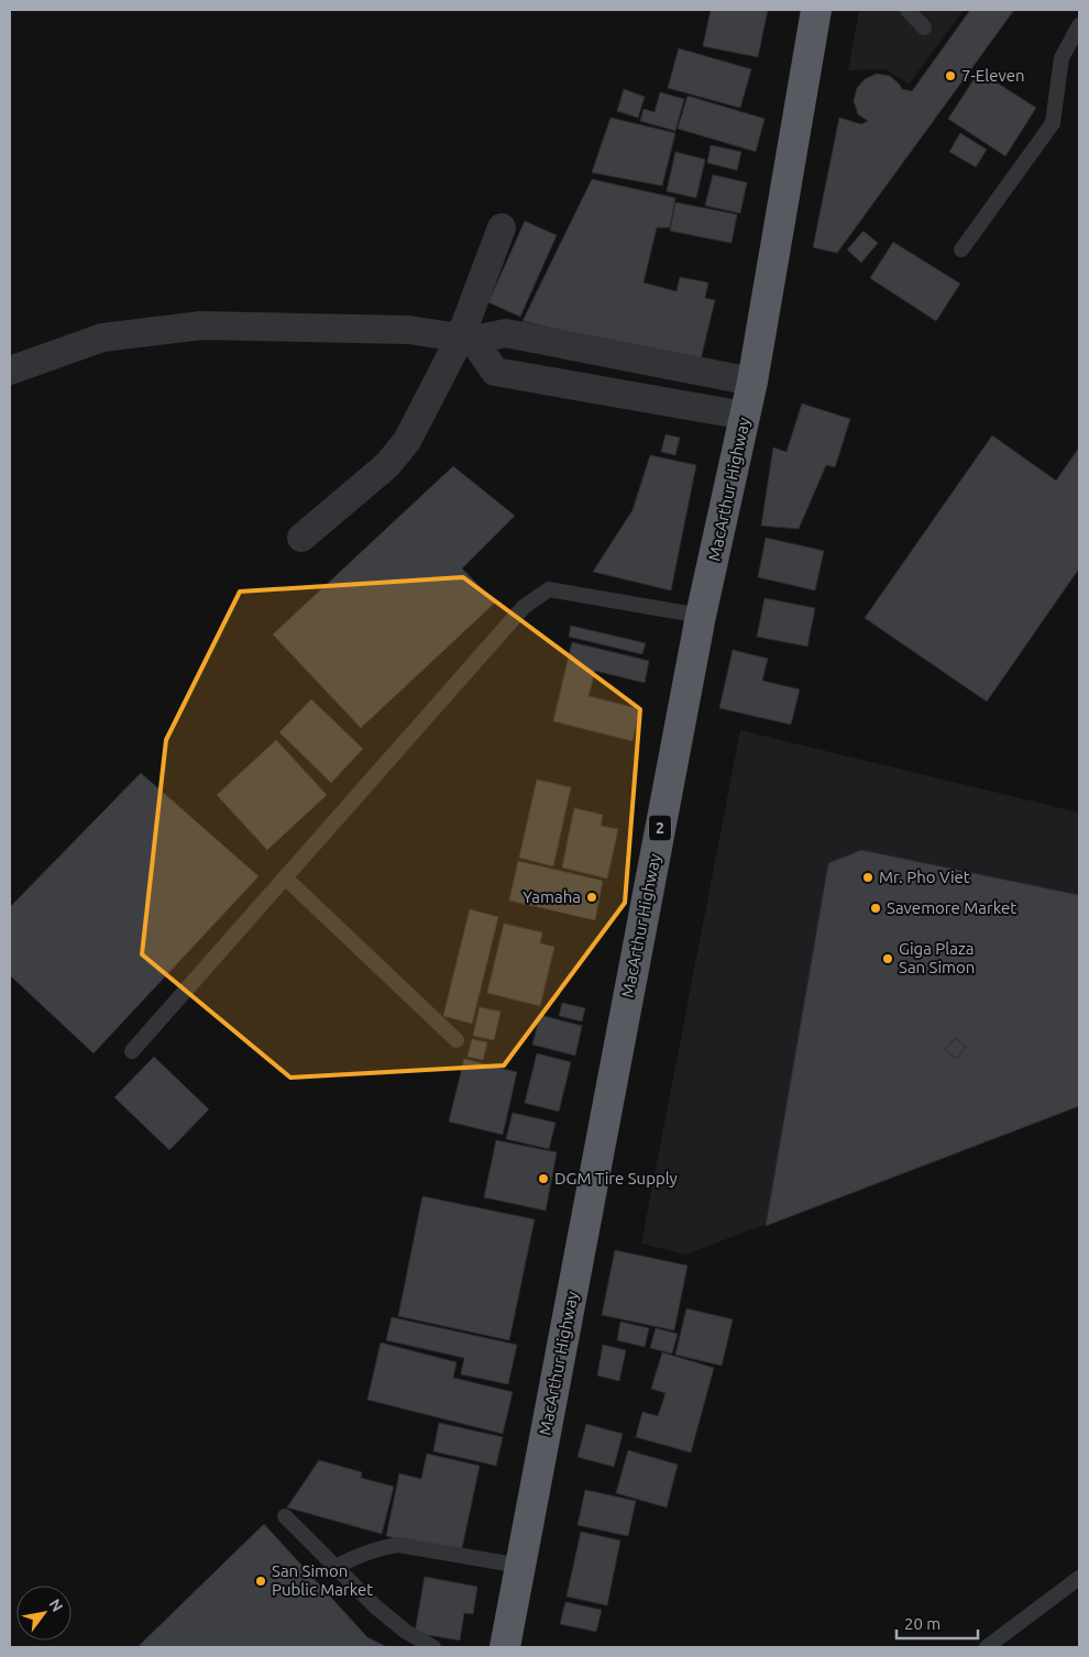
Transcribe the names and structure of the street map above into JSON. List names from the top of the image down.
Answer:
{
  "streets": {
    "highway": ["MacArthur Highway", "2"]
  },
  "places": [
    "7-Eleven",
    "Mr. Pho Viet",
    "Yamaha",
    "Savemore Market",
    "Giga Plaza San Simon",
    "DGM Tire Supply",
    "San Simon Public Market"
  ],
  "scale_bar": "20 m",
  "north": "top right"
}
